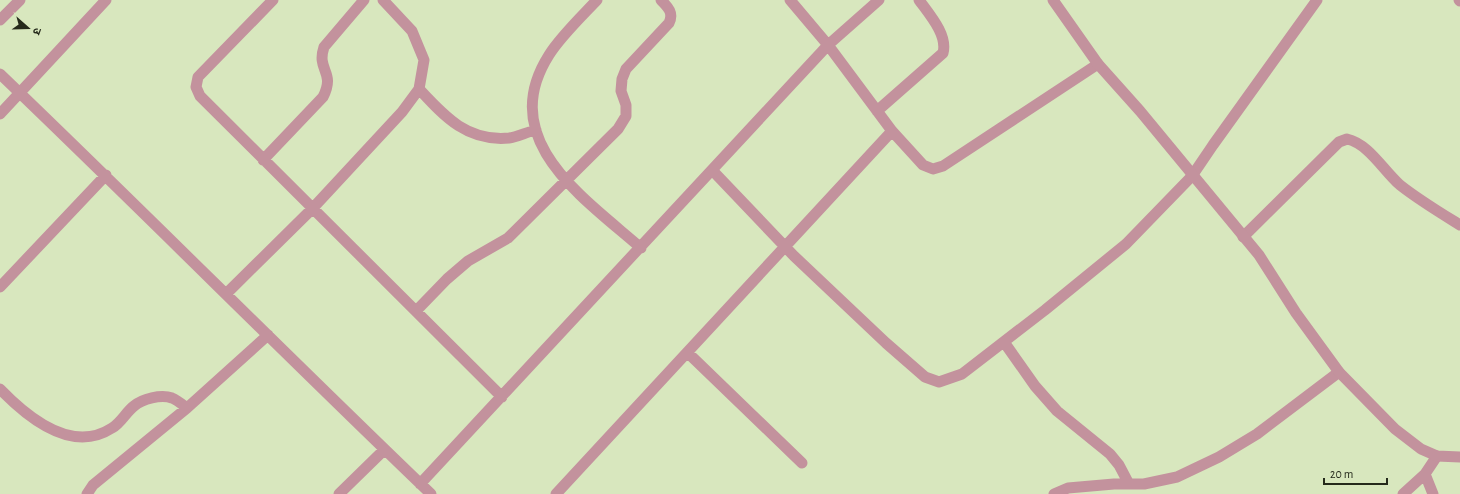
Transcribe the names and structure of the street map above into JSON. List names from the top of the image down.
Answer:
{
  "scale_bar": "20 m",
  "north": "right"
}
